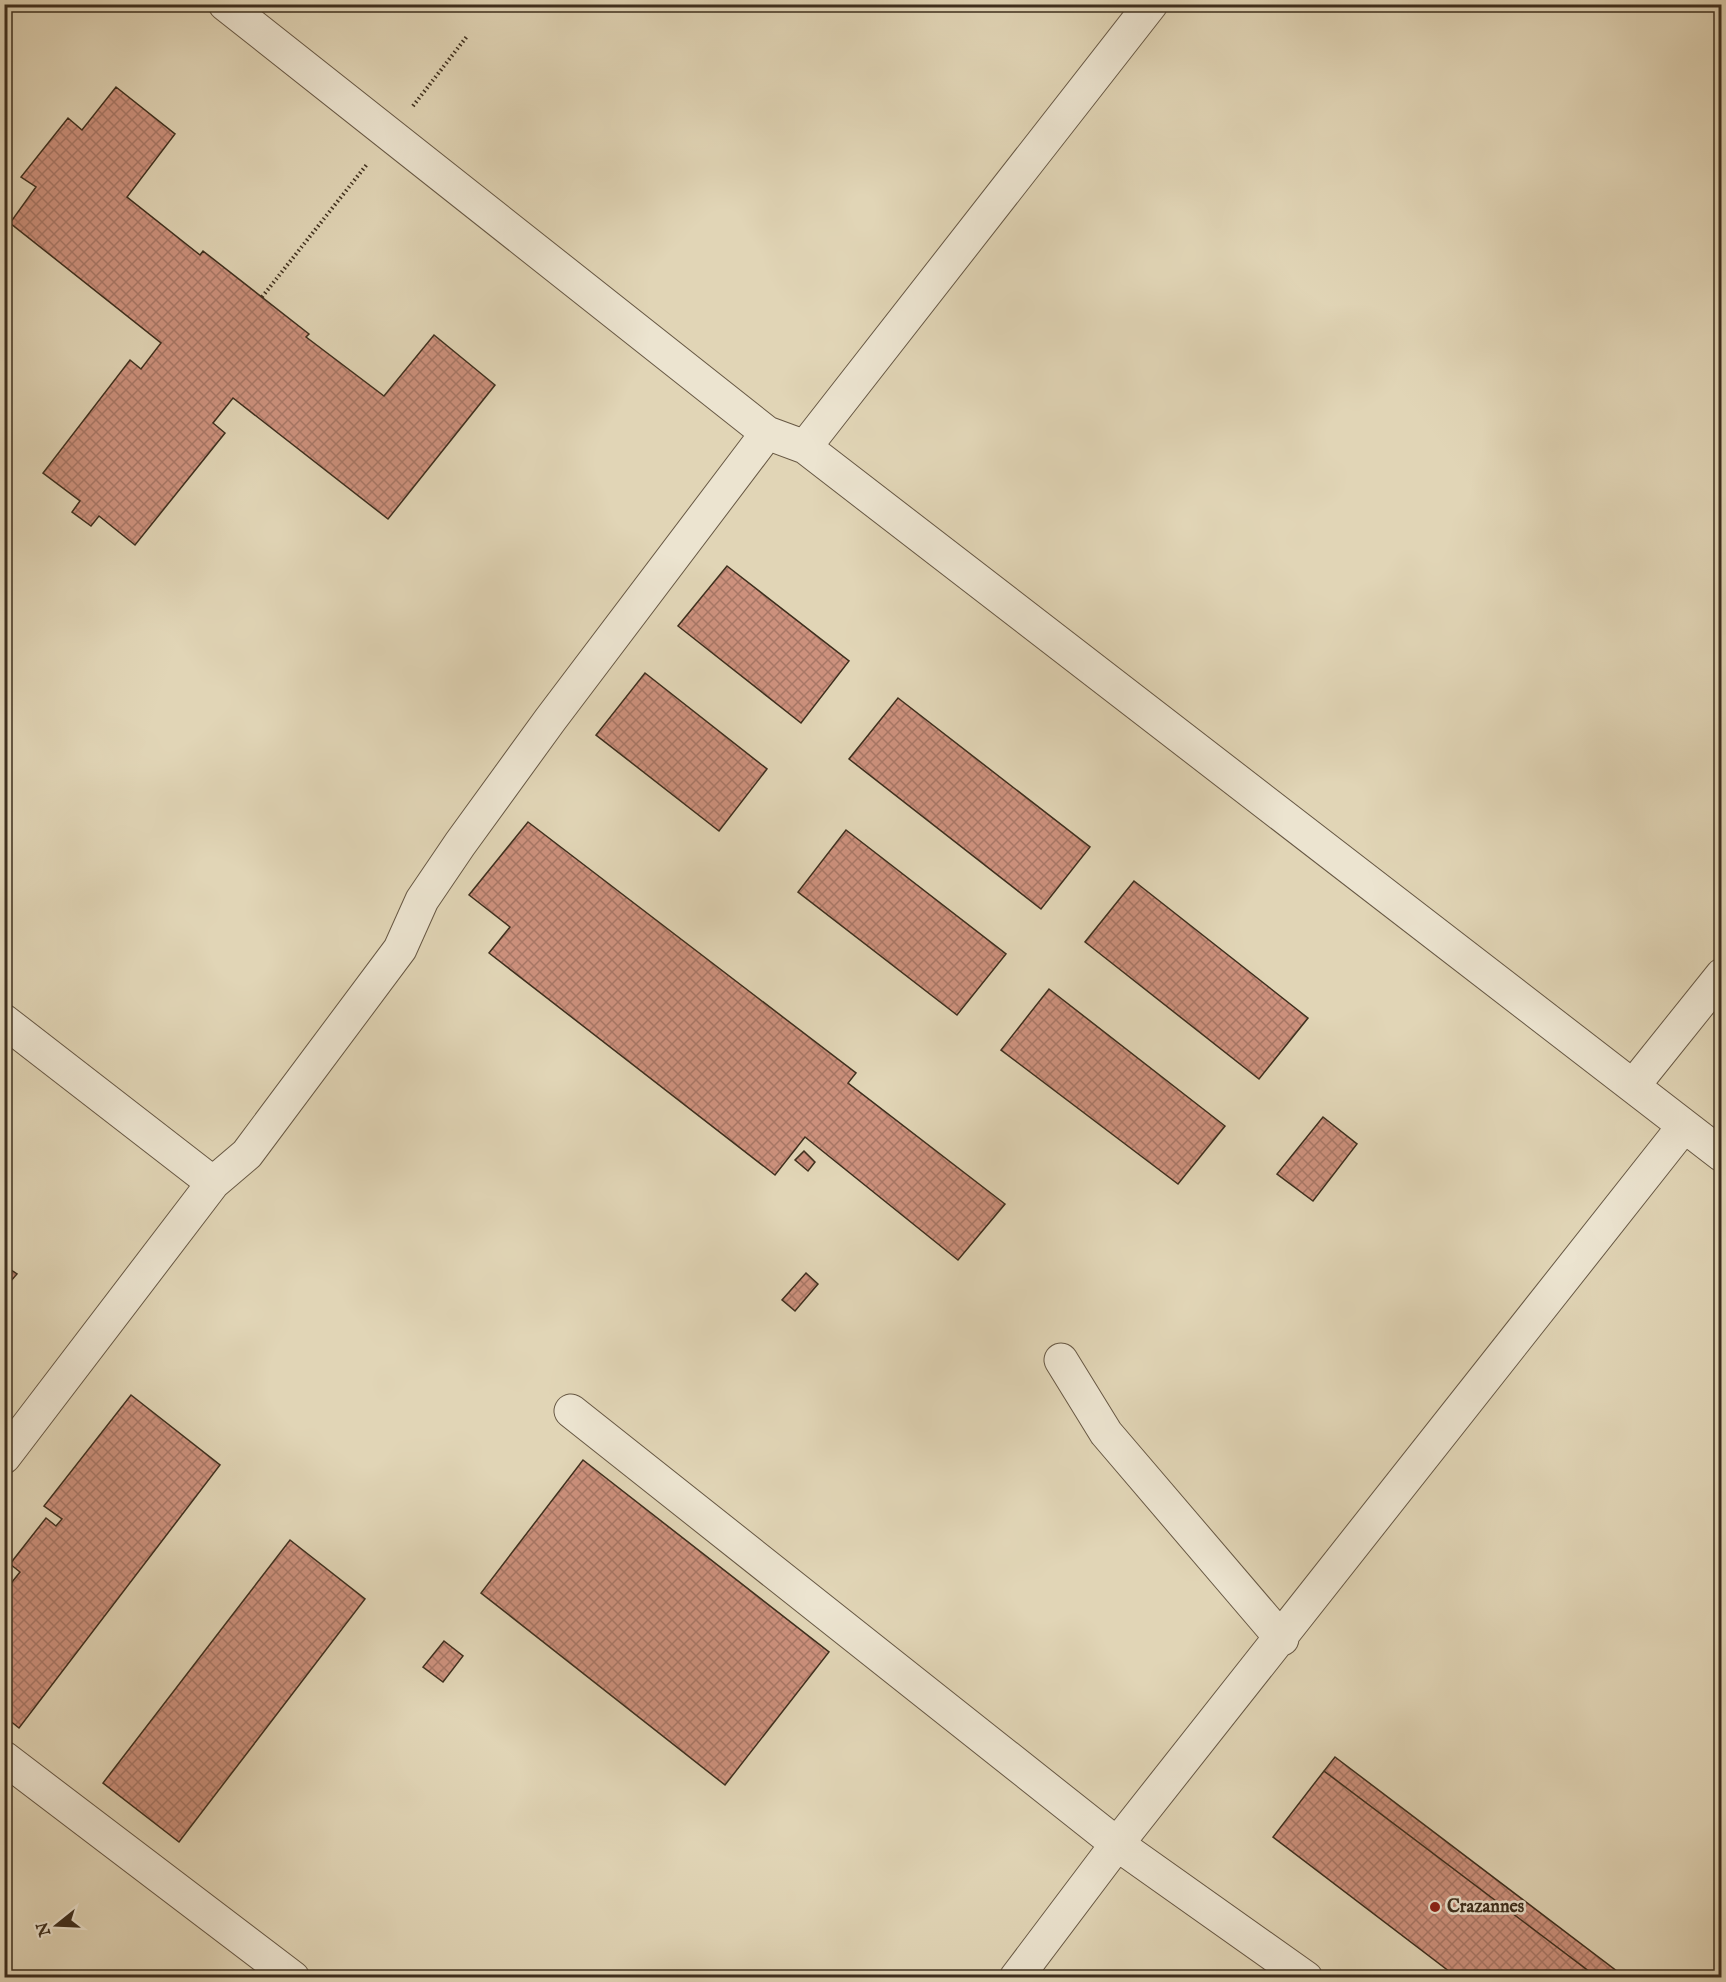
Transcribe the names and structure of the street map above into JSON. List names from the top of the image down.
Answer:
{
  "places": ["Crazannes"],
  "north": "left"
}
